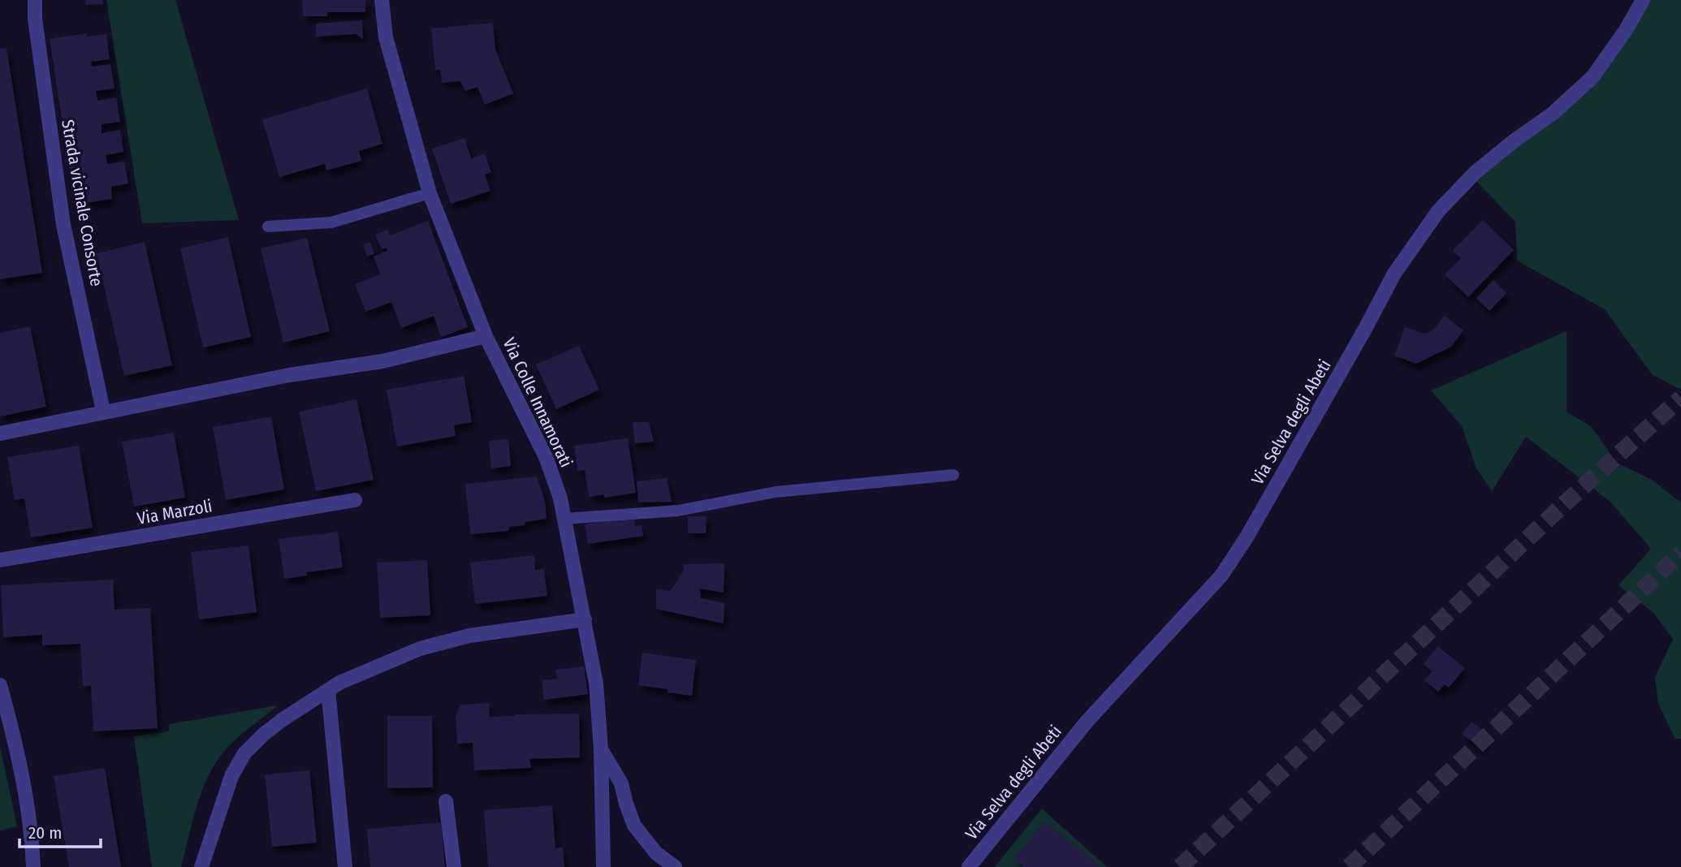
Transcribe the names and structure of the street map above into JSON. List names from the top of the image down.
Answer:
{
  "streets": {
    "street": [
      "Strada vicinale Consorte",
      "Via Colle Innamorati",
      "Via Selva degli Abeti",
      "Via Marzoli"
    ]
  },
  "scale_bar": "20 m"
}
